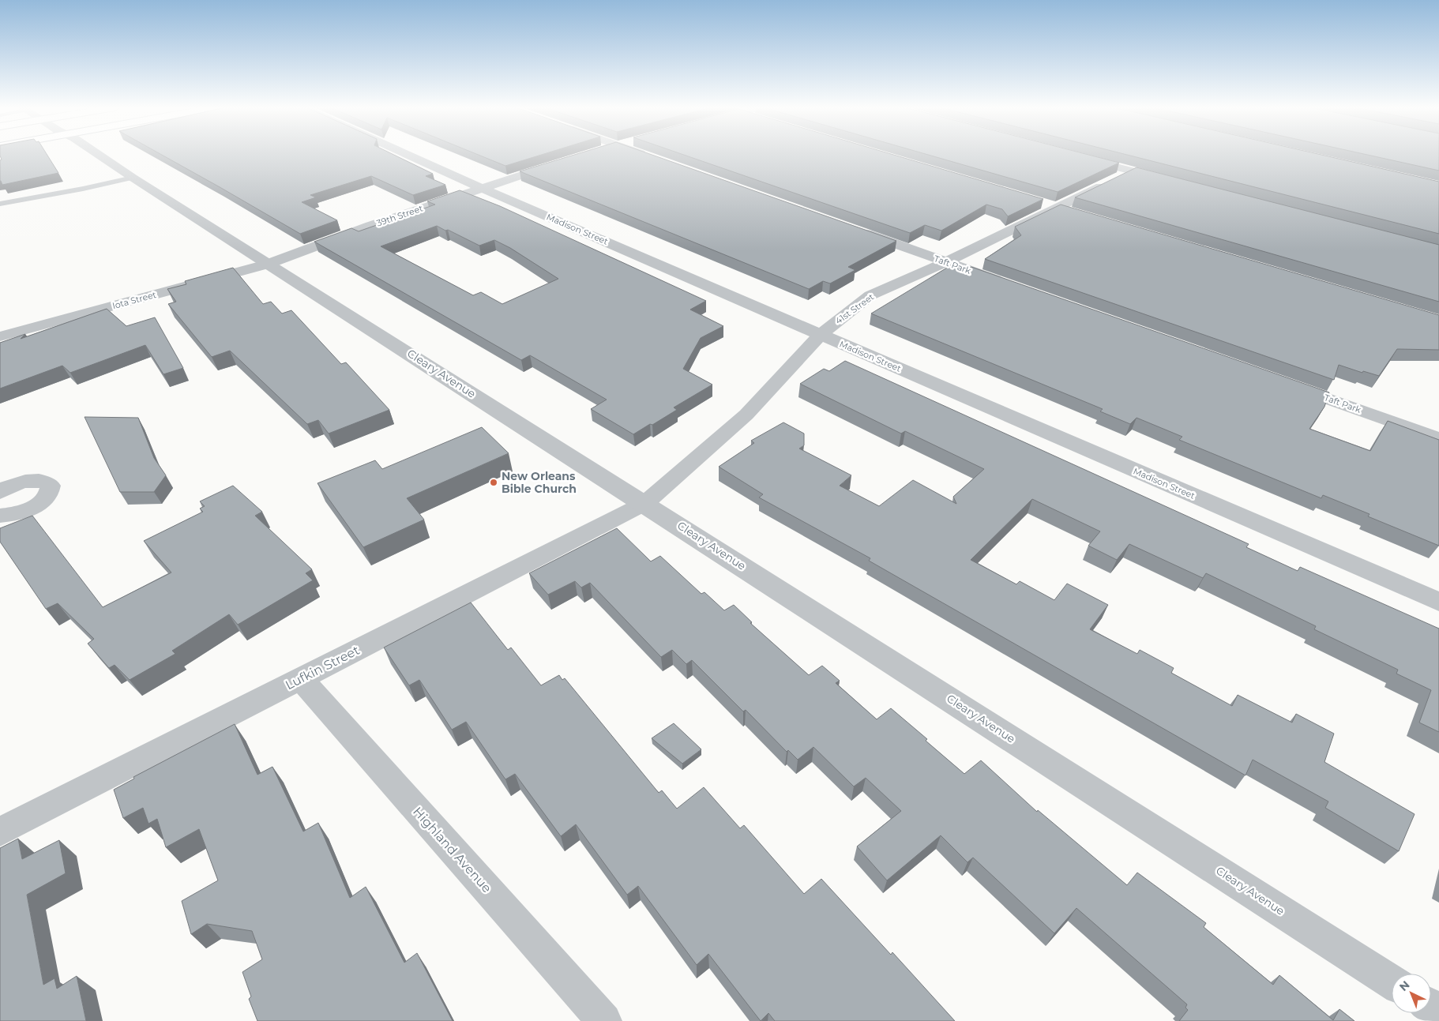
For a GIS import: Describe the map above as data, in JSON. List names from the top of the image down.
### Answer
{
  "streets": {
    "street": [
      "39th Street",
      "Madison Street",
      "Taft Park",
      "Iota Street",
      "41st Street",
      "Cleary Avenue",
      "Lufkin Street",
      "Highland Avenue"
    ]
  },
  "crossings": [
    ["39th Street", "Madison Street"],
    ["39th Street", "Iota Street"],
    ["39th Street", "Cleary Avenue"],
    ["Madison Street", "41st Street"],
    ["Taft Park", "41st Street"],
    ["Iota Street", "Cleary Avenue"],
    ["41st Street", "Cleary Avenue"],
    ["41st Street", "Lufkin Street"],
    ["Cleary Avenue", "Lufkin Street"],
    ["Lufkin Street", "Highland Avenue"]
  ],
  "places": ["New Orleans Bible Church"],
  "north": "top left"
}
